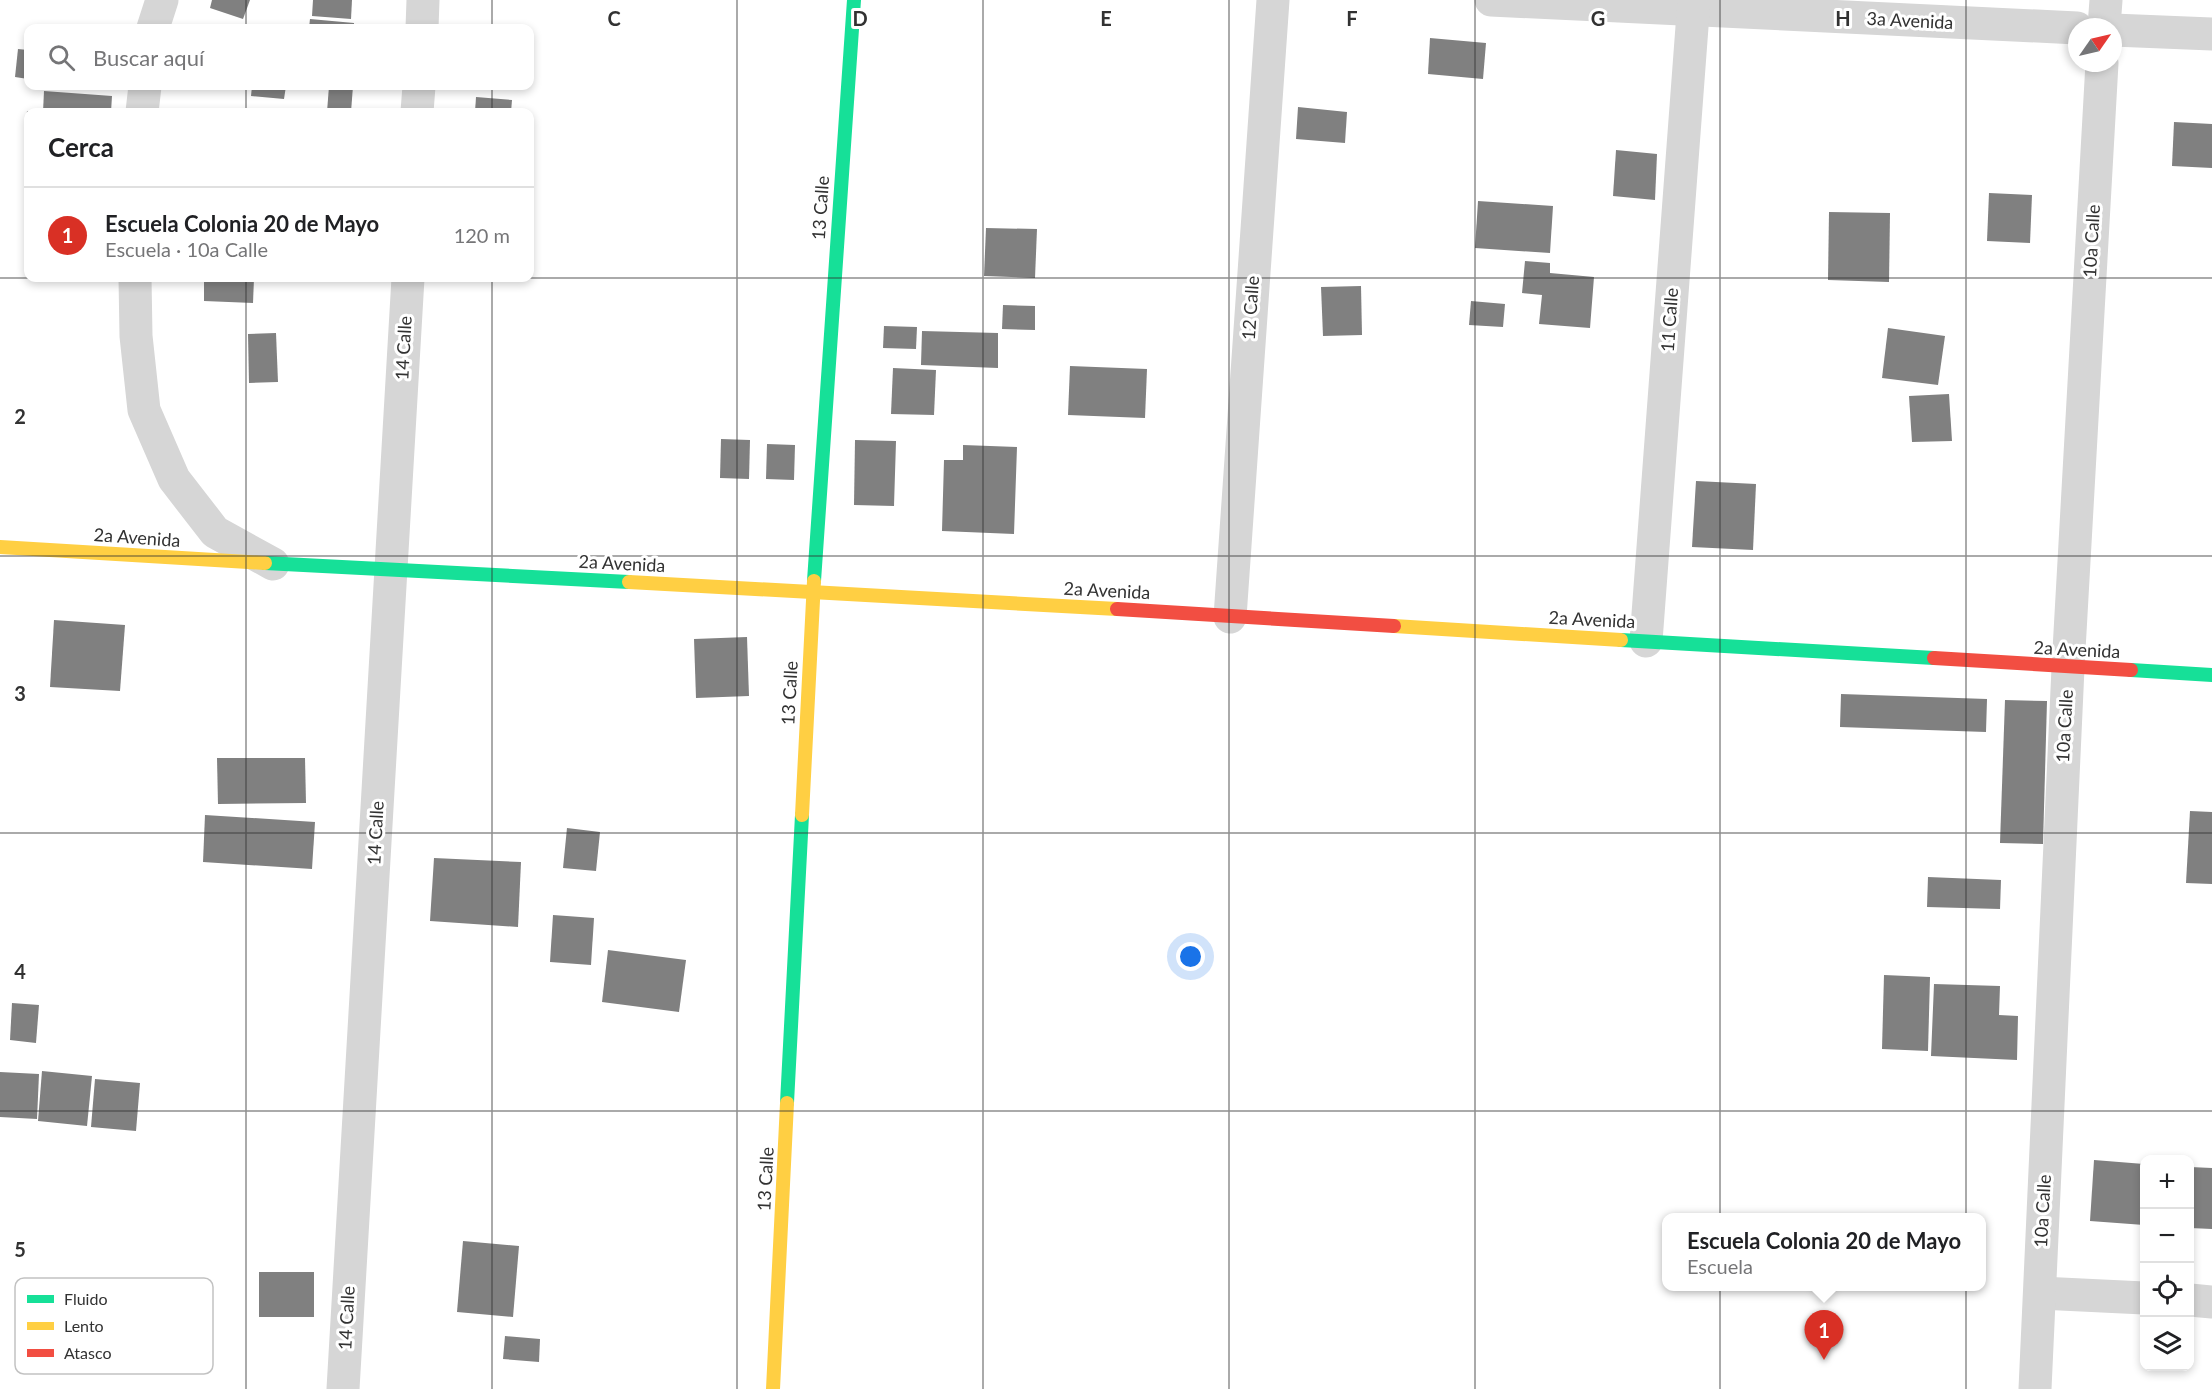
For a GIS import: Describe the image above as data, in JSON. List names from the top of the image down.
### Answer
{
  "streets": {
    "street": [
      "3a Avenida",
      "13 Calle",
      "10a Calle",
      "12 Calle",
      "11 Calle",
      "14 Calle",
      "2a Avenida"
    ]
  },
  "crossings": [
    ["3a Avenida", "11 Calle"],
    ["13 Calle", "2a Avenida"],
    ["10a Calle", "2a Avenida"],
    ["12 Calle", "2a Avenida"],
    ["11 Calle", "2a Avenida"],
    ["14 Calle", "2a Avenida"]
  ],
  "legend": ["Fluido", "Lento", "Atasco"],
  "north": "top right",
  "page": {
    "search": "Buscar aquí",
    "heading": "Cerca",
    "list": [
      {
        "mark": "1",
        "name": "Escuela Colonia 20 de Mayo",
        "note": "Escuela · 10a Calle",
        "value": "120 m"
      }
    ],
    "map_buttons": ["+", "−"],
    "popup": ["Escuela Colonia 20 de Mayo", "Escuela"],
    "pins": "1"
  },
  "grid": {
    "columns": [
      "C",
      "D",
      "E",
      "F",
      "G",
      "H"
    ],
    "rows": [
      "2",
      "3",
      "4",
      "5"
    ]
  }
}
